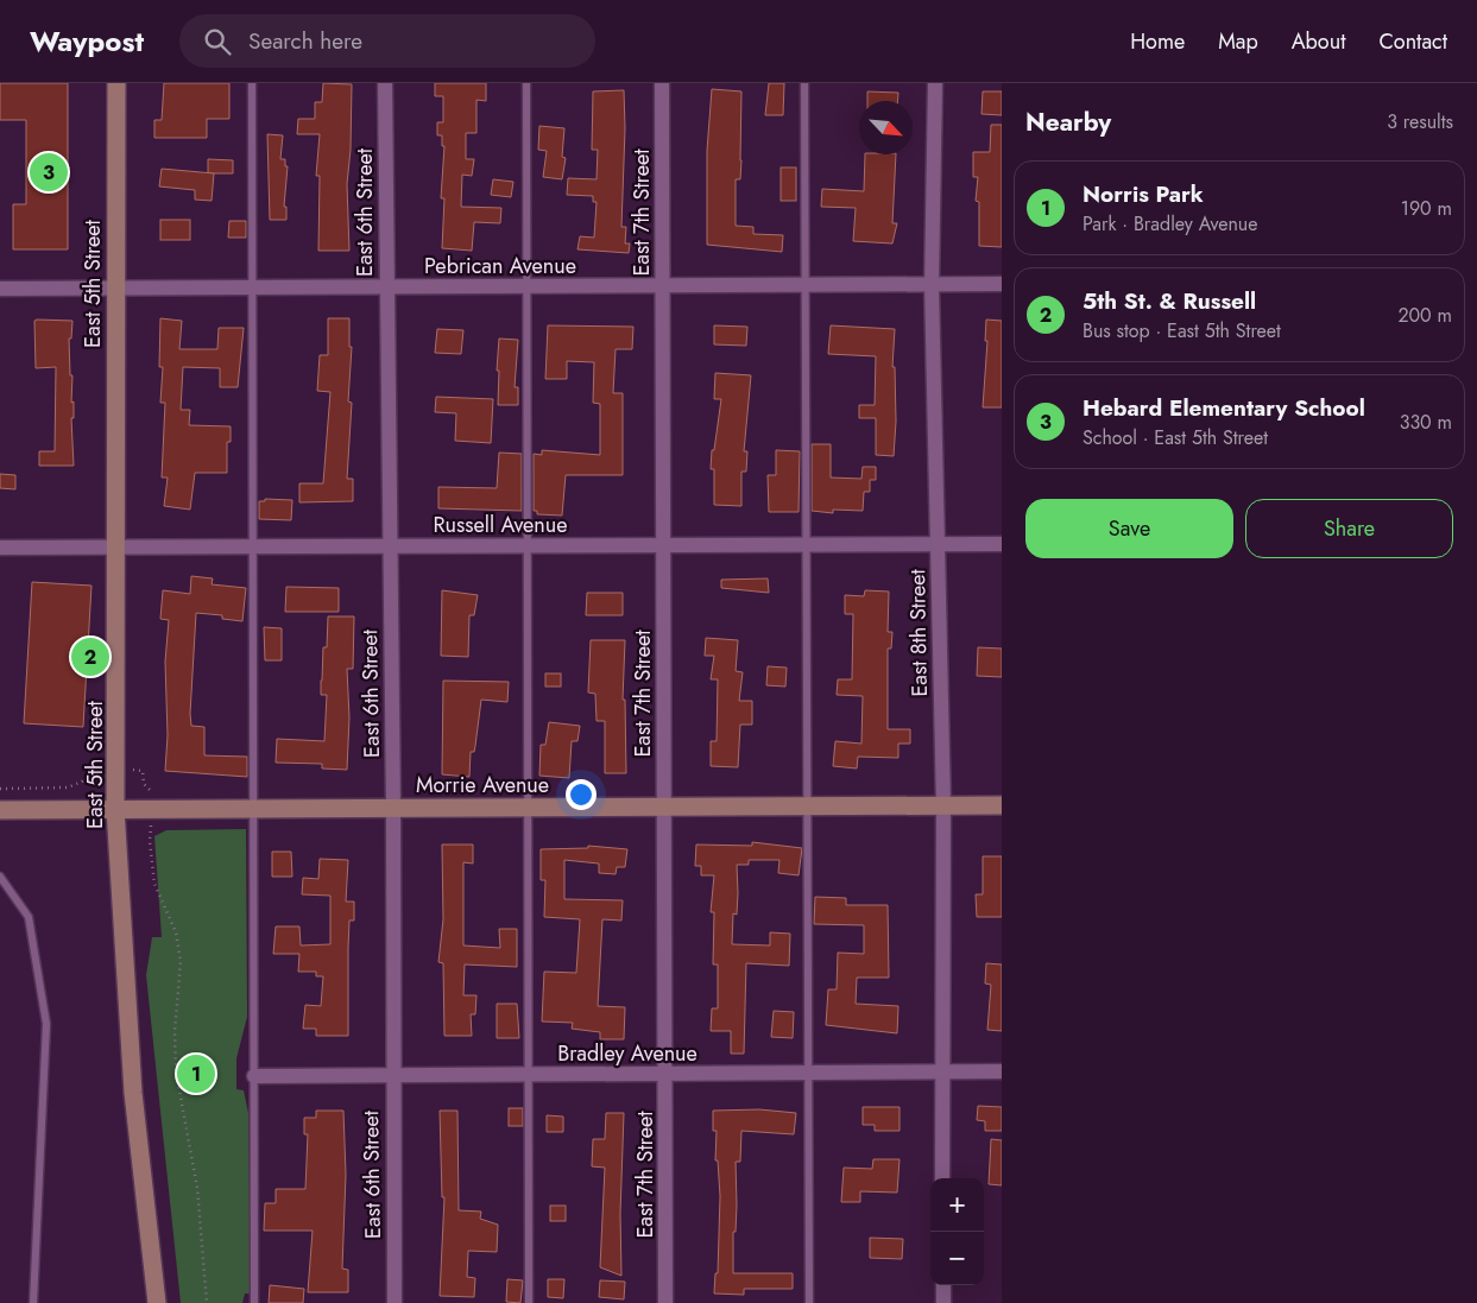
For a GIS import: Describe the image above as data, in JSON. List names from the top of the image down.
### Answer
{
  "streets": {
    "street": [
      "East 6th Street",
      "East 7th Street",
      "Pebrican Avenue",
      "East 5th Street",
      "Russell Avenue",
      "East 8th Street",
      "Morrie Avenue",
      "Bradley Avenue"
    ]
  },
  "crossings": [
    ["East 6th Street", "Pebrican Avenue"],
    ["East 6th Street", "Russell Avenue"],
    ["East 6th Street", "Morrie Avenue"],
    ["East 6th Street", "Bradley Avenue"],
    ["East 7th Street", "Pebrican Avenue"],
    ["East 7th Street", "Russell Avenue"],
    ["East 7th Street", "Morrie Avenue"],
    ["East 7th Street", "Bradley Avenue"],
    ["Pebrican Avenue", "East 5th Street"],
    ["Pebrican Avenue", "East 8th Street"],
    ["East 5th Street", "Russell Avenue"],
    ["East 5th Street", "Morrie Avenue"],
    ["Russell Avenue", "East 8th Street"],
    ["East 8th Street", "Morrie Avenue"],
    ["East 8th Street", "Bradley Avenue"]
  ],
  "north": "bottom right",
  "page": {
    "header": "Waypost",
    "search": "Search here",
    "nav": [
      "Home",
      "Map",
      "About",
      "Contact"
    ],
    "heading": ["Nearby", "3 results"],
    "pins": ["3", "2", "1"],
    "list": [
      {
        "mark": "1",
        "name": "Norris Park",
        "note": "Park · Bradley Avenue",
        "value": "190 m"
      },
      {
        "mark": "2",
        "name": "5th St. & Russell",
        "note": "Bus stop · East 5th Street",
        "value": "200 m"
      },
      {
        "mark": "3",
        "name": "Hebard Elementary School",
        "note": "School · East 5th Street",
        "value": "330 m"
      }
    ],
    "buttons": ["Save", "Share"],
    "map_buttons": ["+", "−"]
  }
}
